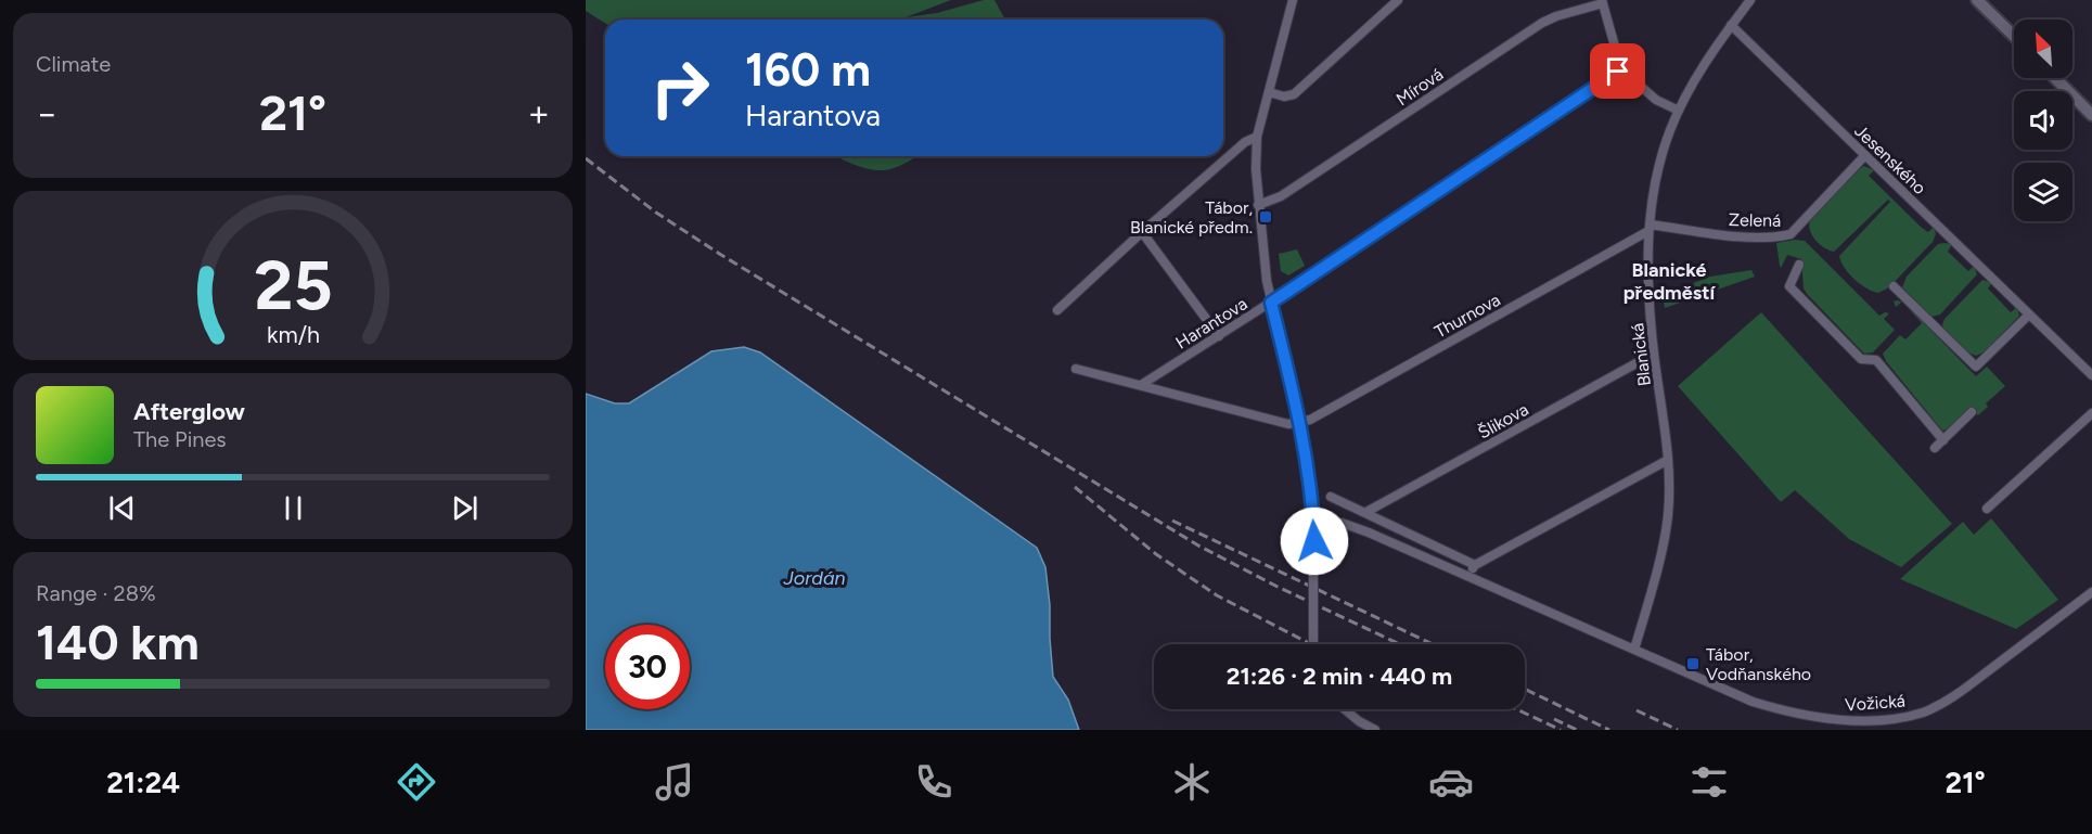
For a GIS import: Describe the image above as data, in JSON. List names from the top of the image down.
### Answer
{
  "streets": {
    "street": [
      "Mírová",
      "Jesenského",
      "Zelená",
      "Thurnova",
      "Harantova",
      "Blanická",
      "Šlikova",
      "Vožická"
    ]
  },
  "crossings": [
    ["Jesenského", "Zelená"],
    ["Jesenského", "Blanická"],
    ["Zelená", "Thurnova"],
    ["Zelená", "Blanická"],
    ["Thurnova", "Blanická"],
    ["Blanická", "Šlikova"],
    ["Blanická", "Vožická"]
  ],
  "districts": ["Blanické předměstí"],
  "water": ["Jordán"],
  "places": {
    "transit": ["Tábor, Blanické předm.", "Tábor, Vodňanského"]
  },
  "north": "top left",
  "page": {
    "tile": [
      "Climate",
      ["Range · 28%", "140 km"]
    ],
    "turn": ["160 m", "Harantova"],
    "heat": ["−", "21°", "+"],
    "song": ["Afterglow", "The Pines"],
    "limit": "30",
    "trip": "21:26 · 2 min · 440 m",
    "tabs": ["21:24", "21°"],
    "gauge": ["25", "km/h"]
  }
}
